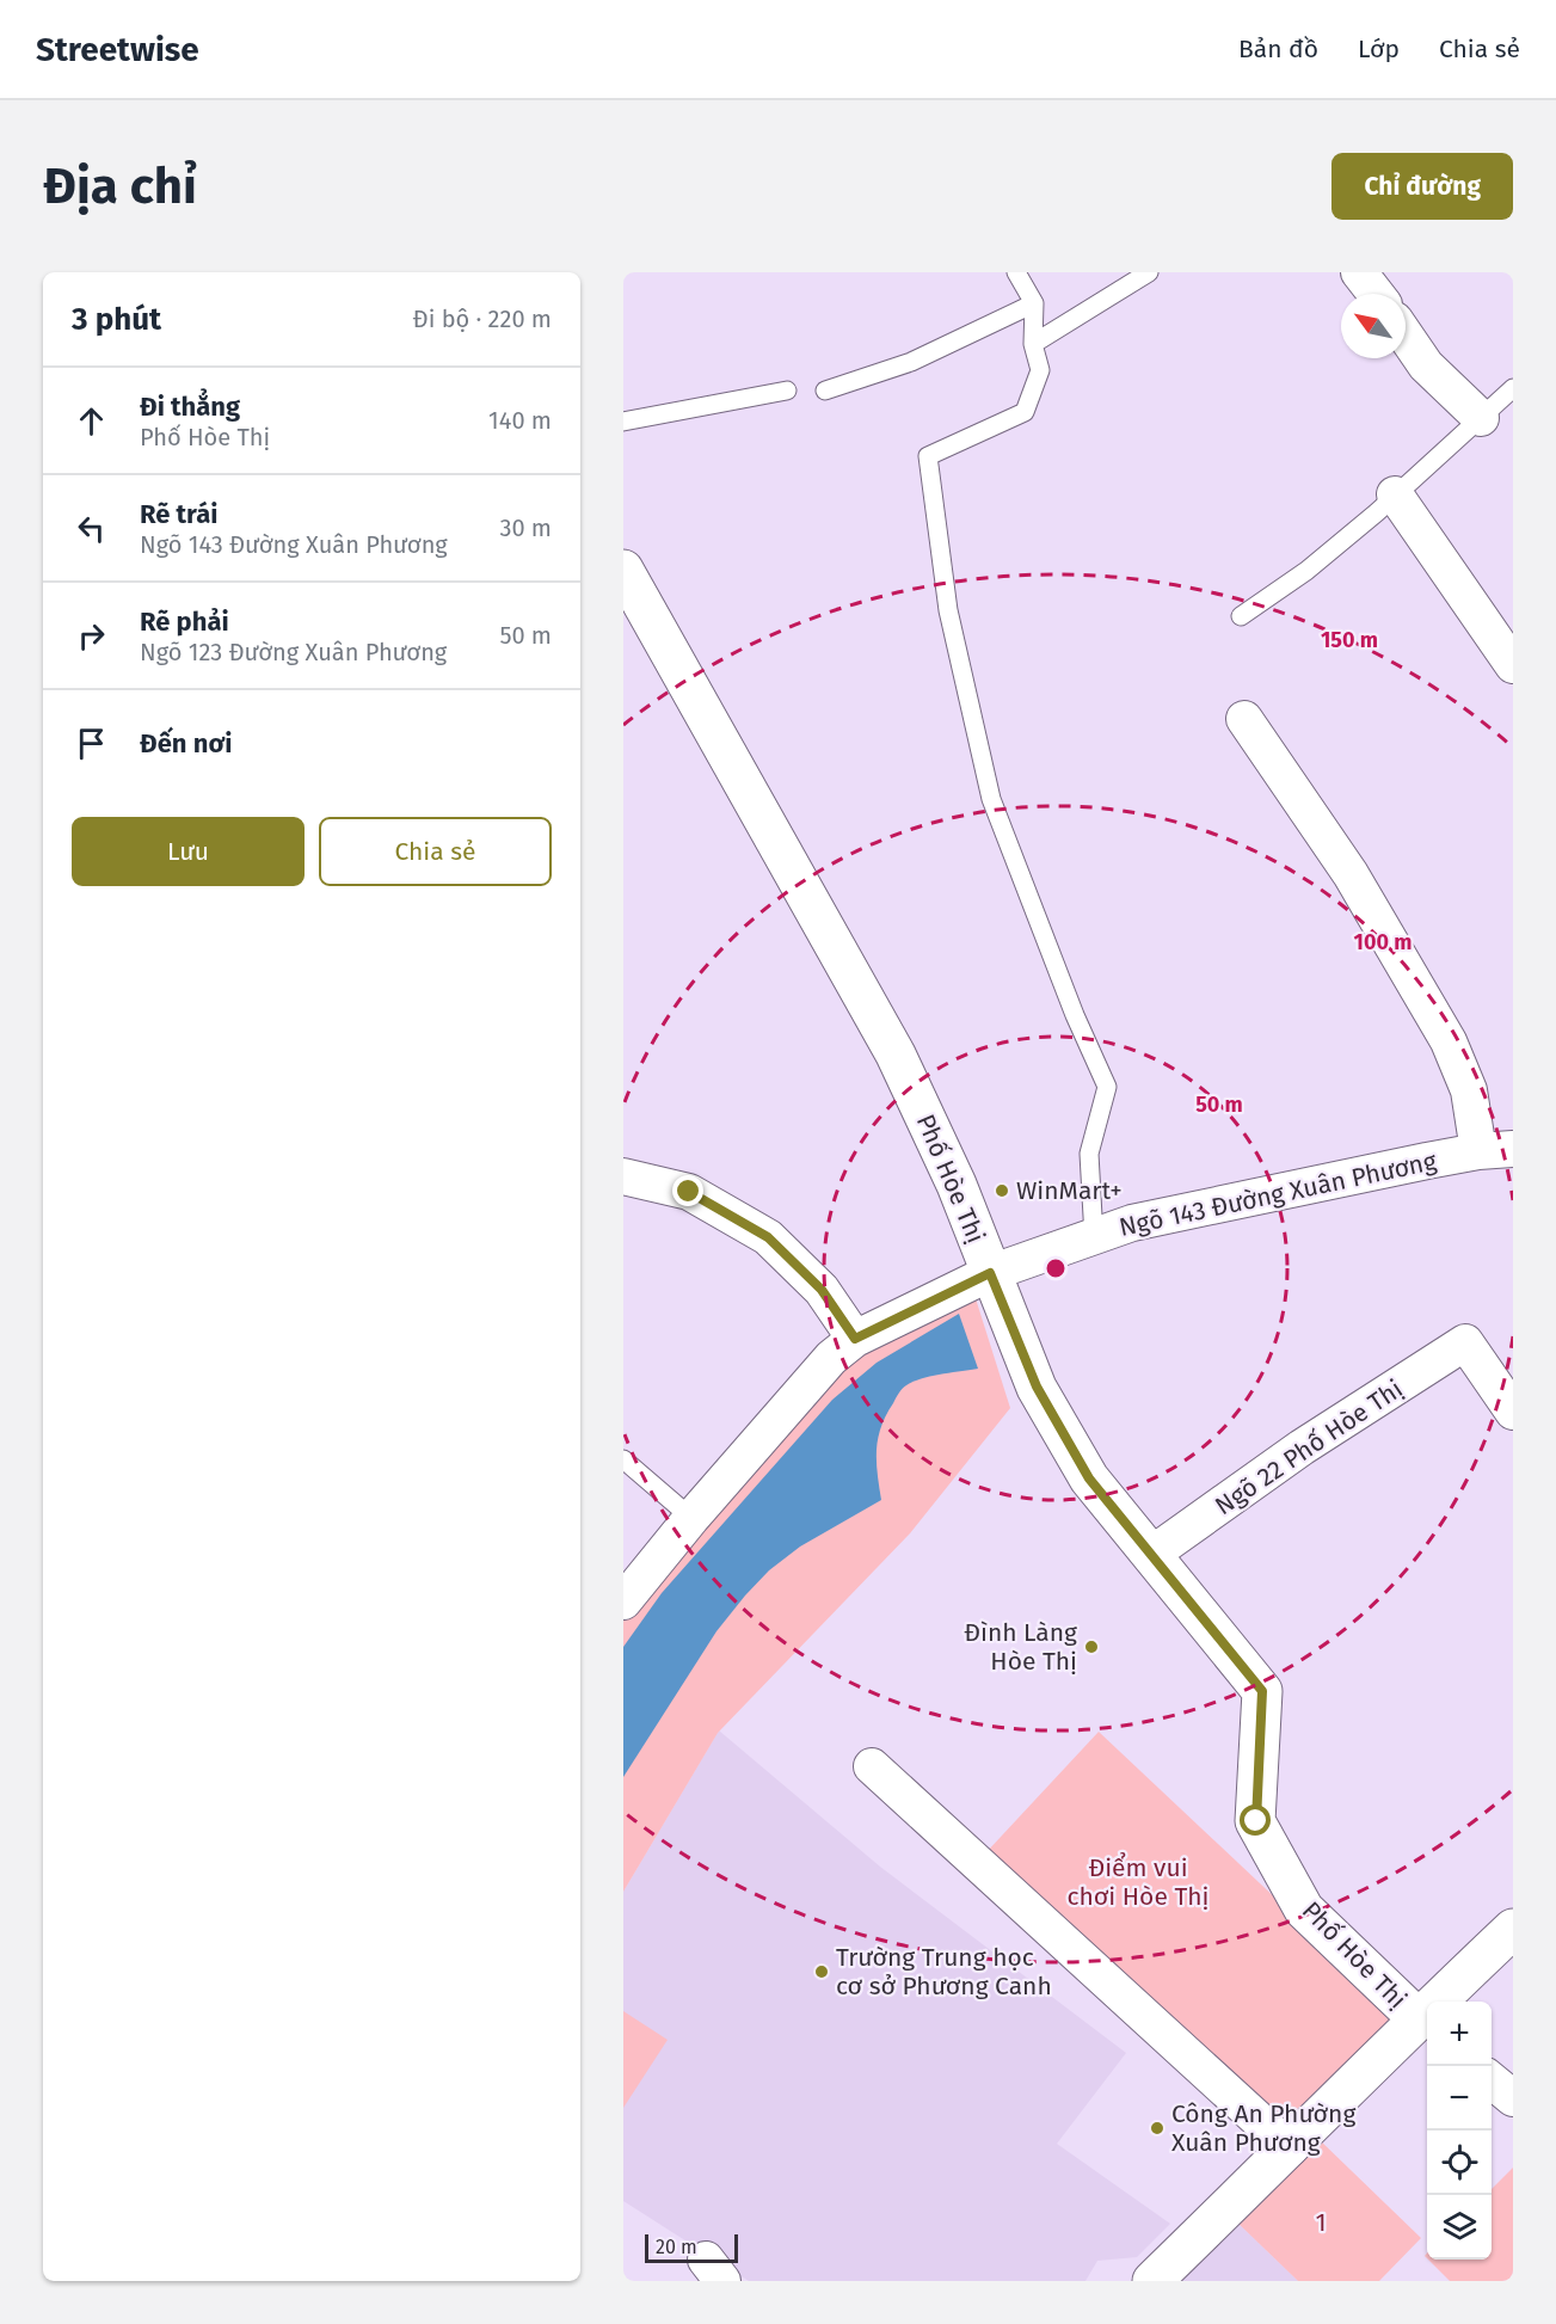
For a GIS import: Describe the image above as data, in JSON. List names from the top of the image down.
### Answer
{
  "streets": {
    "street": ["Phố Hòe Thị", "Ngõ 143 Đường Xuân Phương", "Ngõ 22 Phố Hòe Thị"]
  },
  "crossings": [
    ["Phố Hòe Thị", "Ngõ 143 Đường Xuân Phương"],
    ["Phố Hòe Thị", "Ngõ 22 Phố Hòe Thị"]
  ],
  "parks": ["Điểm vui chơi Hòe Thị", "1"],
  "places": [
    "WinMart+",
    "Đình Làng Hòe Thị",
    "Trường Trung học cơ sở Phương Canh",
    "Công An Phường Xuân Phương"
  ],
  "scale_bar": "20 m",
  "north": "top left",
  "page": {
    "header": "Streetwise",
    "nav": ["Bản đồ", "Lớp", "Chia sẻ"],
    "buttons": [
      "Chỉ đường",
      ["Lưu", "Chia sẻ"]
    ],
    "title": "Địa chỉ",
    "heading": ["3 phút", "Đi bộ · 220 m"],
    "list": [
      ["Đi thẳng", "Phố Hòe Thị", "140 m"],
      ["Rẽ trái", "Ngõ 143 Đường Xuân Phương", "30 m"],
      ["Rẽ phải", "Ngõ 123 Đường Xuân Phương", "50 m"],
      "Đến nơi"
    ],
    "map_buttons": ["+", "−"],
    "scale": "20 m"
  },
  "rings": ["150 m", "100 m", "50 m"]
}
